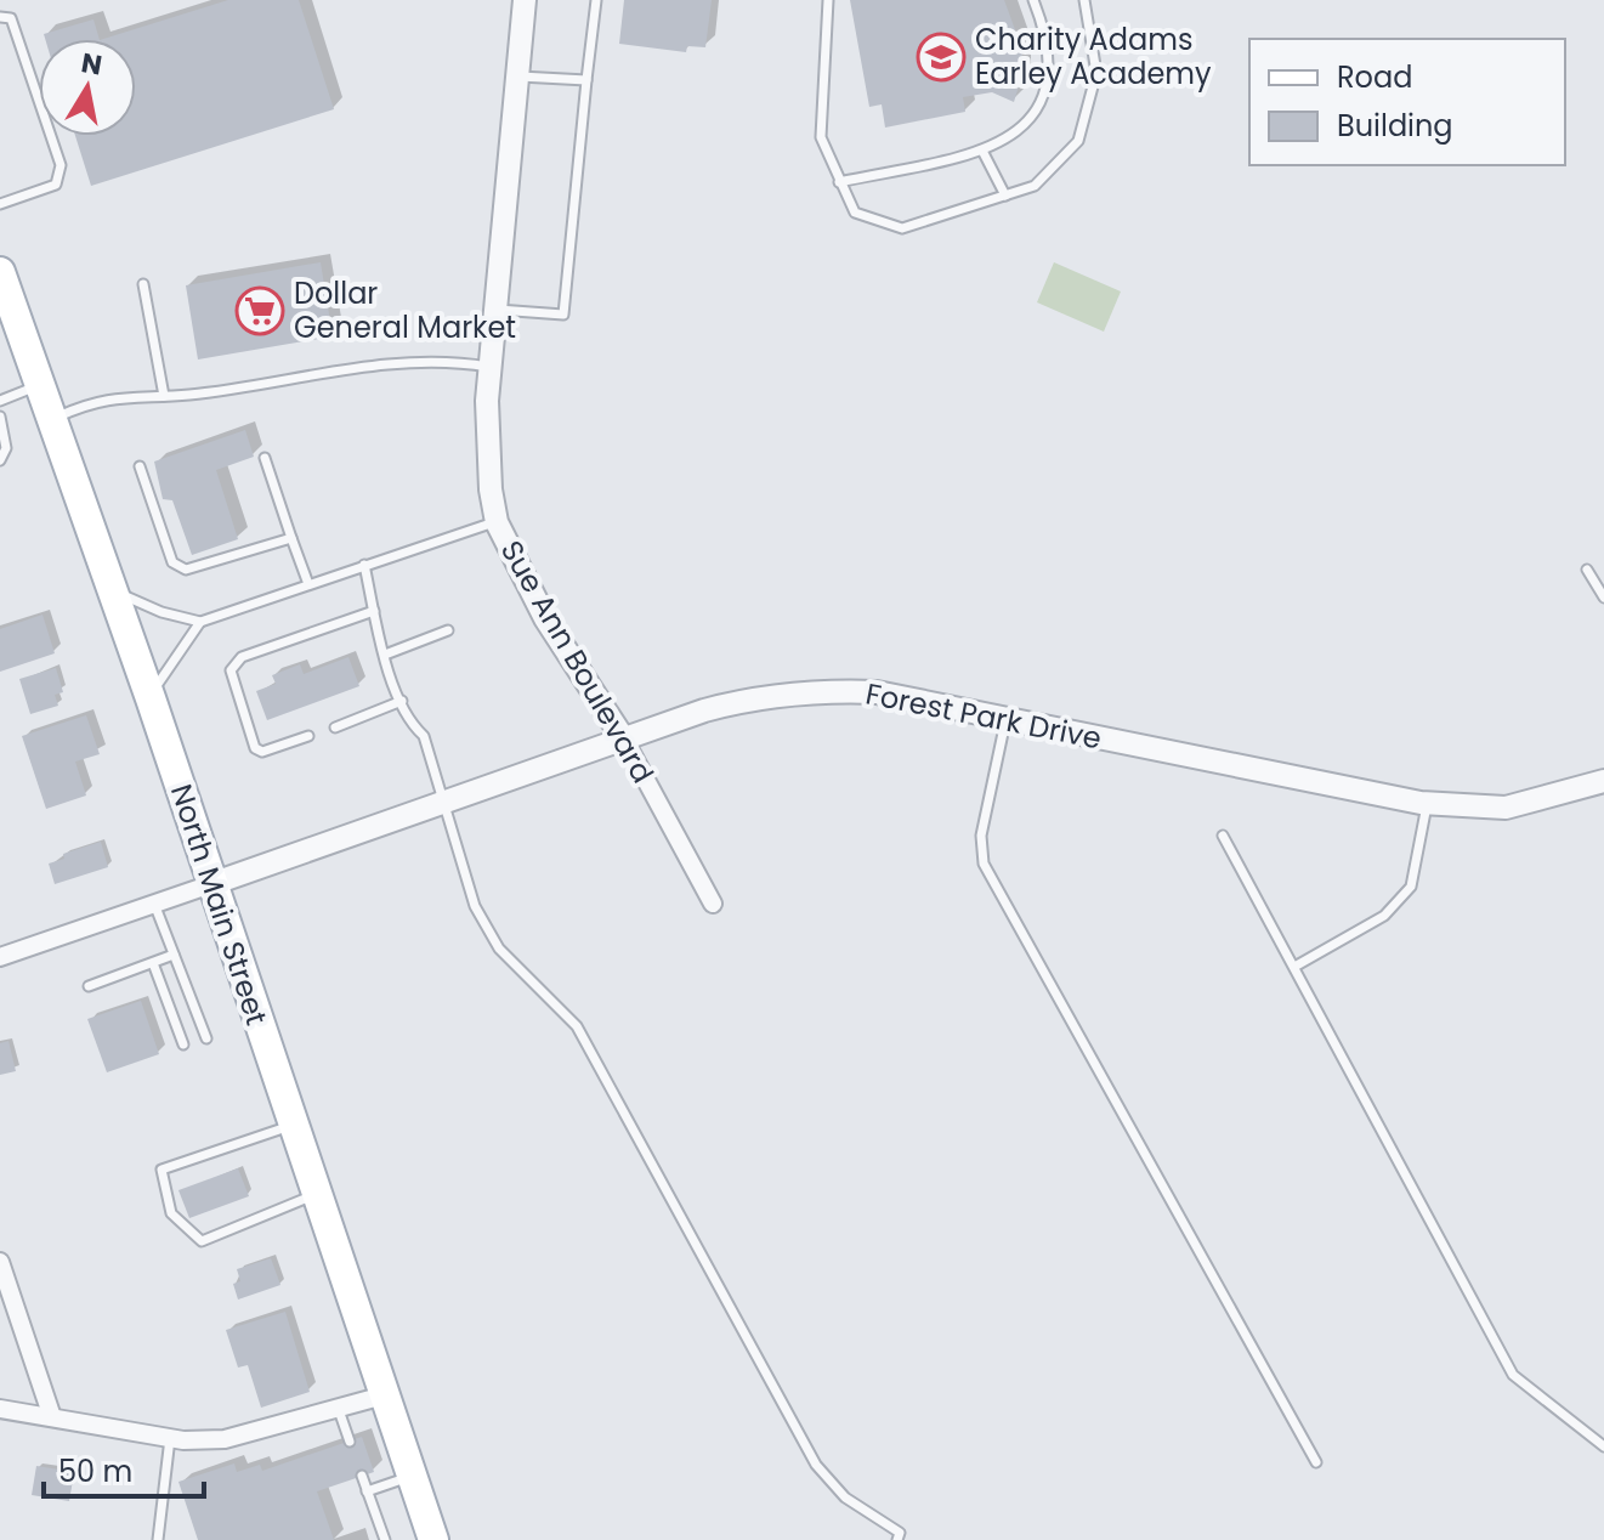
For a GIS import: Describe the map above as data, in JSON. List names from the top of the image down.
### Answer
{
  "streets": {
    "main road": ["North Main Street"],
    "street": ["Sue Ann Boulevard", "Forest Park Drive"]
  },
  "crossings": [
    ["Sue Ann Boulevard", "Forest Park Drive"],
    ["Forest Park Drive", "North Main Street"]
  ],
  "places": {
    "school or university": ["Charity Adams Earley Academy"],
    "supermarket": ["Dollar General Market"]
  },
  "legend": ["Road", "Building"],
  "scale_bar": "50 m",
  "north": "top"
}
